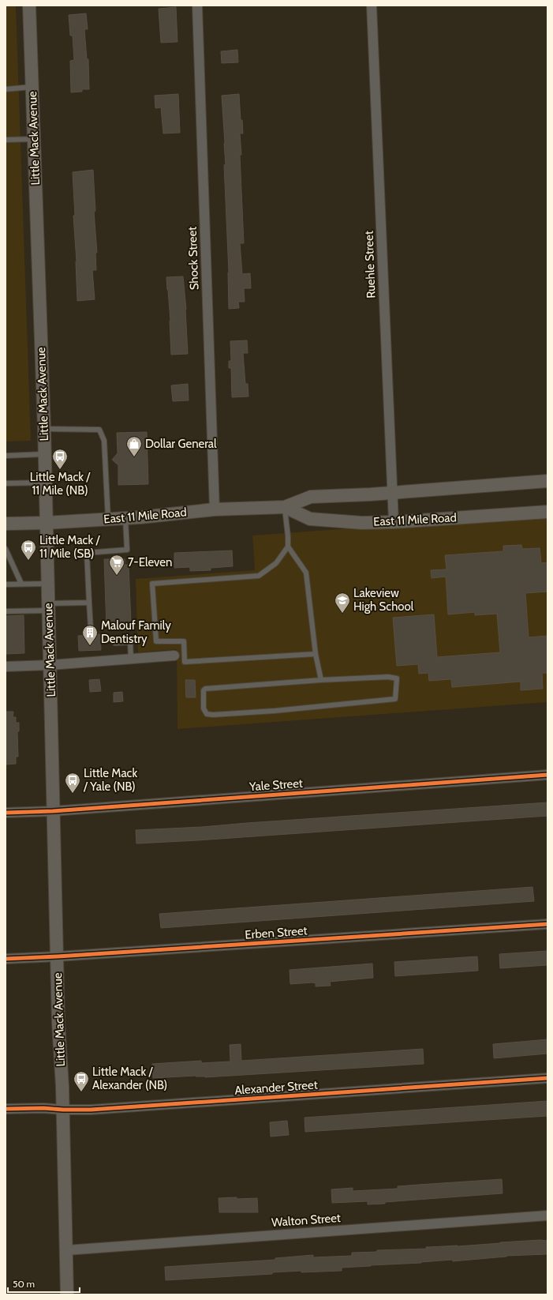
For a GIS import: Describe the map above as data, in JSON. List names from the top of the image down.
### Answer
{
  "streets": {
    "main road": ["Little Mack Avenue", "East 11 Mile Road"],
    "street": [
      "Shock Street",
      "Ruehle Street",
      "Yale Street",
      "Erben Street",
      "Alexander Street",
      "Walton Street"
    ]
  },
  "crossings": [
    ["Little Mack Avenue", "East 11 Mile Road"],
    ["Little Mack Avenue", "Yale Street"],
    ["Little Mack Avenue", "Erben Street"],
    ["Little Mack Avenue", "Alexander Street"],
    ["Little Mack Avenue", "Walton Street"],
    ["Shock Street", "East 11 Mile Road"],
    ["Ruehle Street", "East 11 Mile Road"]
  ],
  "places": {
    "shop": ["Dollar General"],
    "bus stop": [
      "Little Mack / 11 Mile (NB)",
      "Little Mack / 11 Mile (SB)",
      "Little Mack / Yale (NB)",
      "Little Mack / Alexander (NB)"
    ],
    "supermarket": ["7-Eleven"],
    "school or university": ["Lakeview High School"],
    "building": ["Malouf Family Dentistry"]
  },
  "scale_bar": "50 m"
}
